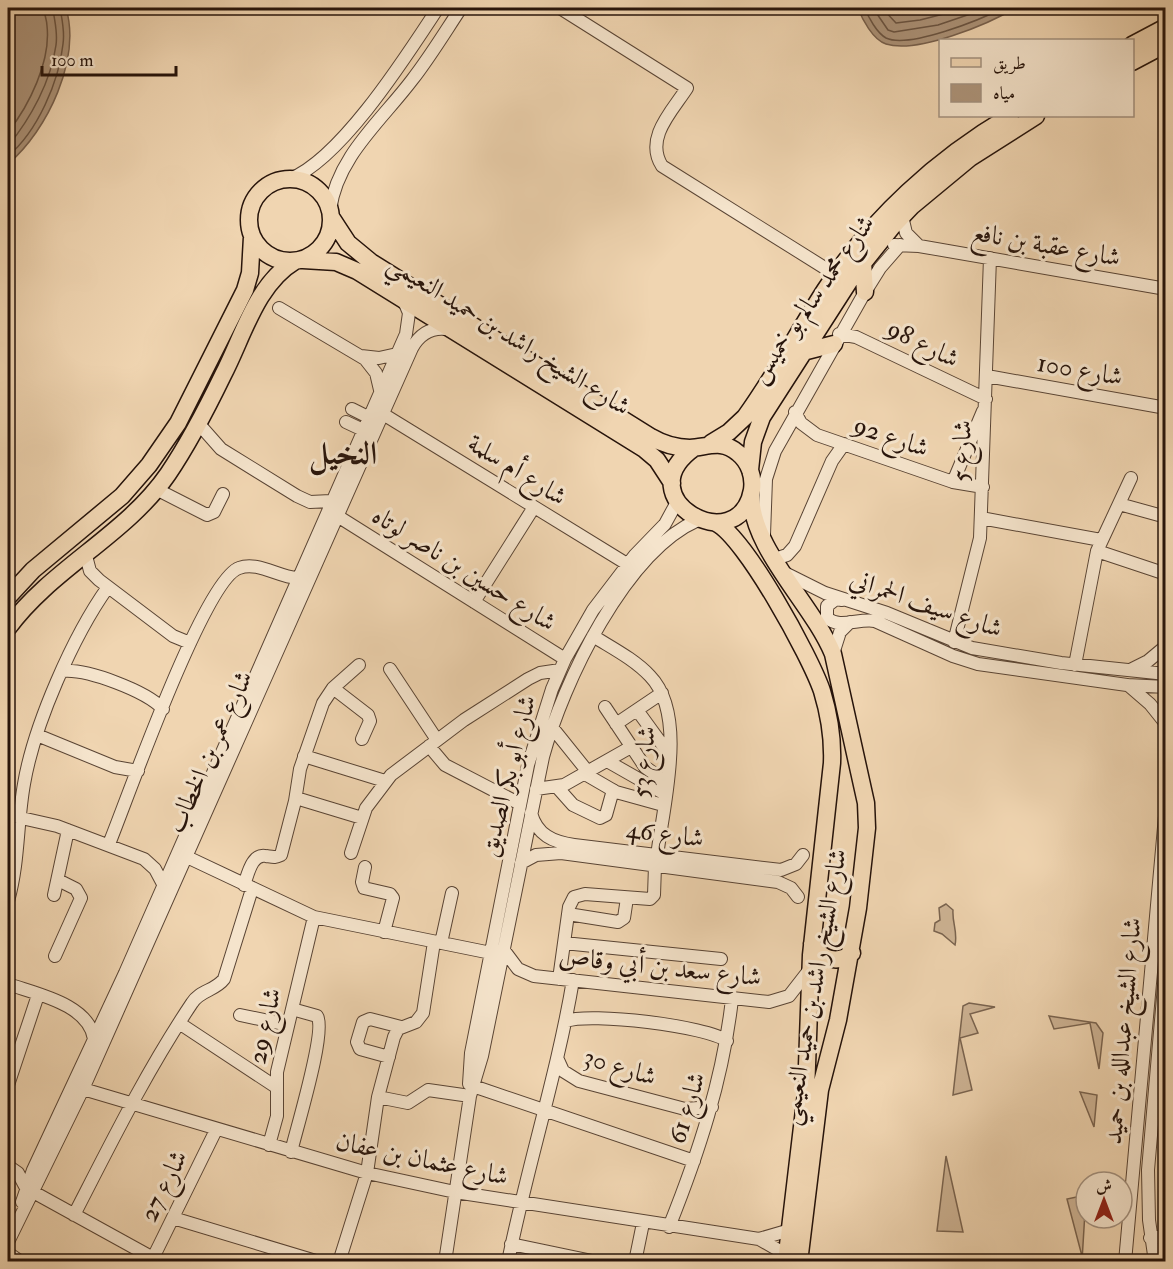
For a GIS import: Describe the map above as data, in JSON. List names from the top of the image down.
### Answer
{
  "streets": {
    "main road": ["شارع محمد سالم بو خميس", "شارع الشيخ راشد بن حميد النعيمي"],
    "street": [
      "شارع عقبة بن نافع",
      "شارع 98",
      "شارع 100",
      "شارع 92",
      "شارع 5",
      "شارع أم سلمة",
      "شارع حسين بن ناصر لوتاه",
      "شارع سيف الحمراني",
      "شارع عمر بن الخطاب",
      "شارع 53",
      "شارع أبو بكر الصديق",
      "شارع 46",
      "شارع سعد بن أبي وقاص",
      "شارع 29",
      "شارع الشيخ عبدالله بن حميد",
      "شارع 30",
      "شارع 61",
      "شارع عثمان بن عفان",
      "شارع 27"
    ]
  },
  "crossings": [
    ["شارع عقبة بن نافع", "شارع محمد سالم بو خميس"],
    ["شارع عقبة بن نافع", "شارع 5"],
    ["شارع محمد سالم بو خميس", "شارع الشيخ راشد بن حميد النعيمي"],
    ["شارع محمد سالم بو خميس", "شارع أبو بكر الصديق"],
    ["شارع الشيخ راشد بن حميد النعيمي", "شارع سيف الحمراني"],
    ["شارع الشيخ راشد بن حميد النعيمي", "شارع عمر بن الخطاب"],
    ["شارع الشيخ راشد بن حميد النعيمي", "شارع أبو بكر الصديق"],
    ["شارع الشيخ راشد بن حميد النعيمي", "شارع سعد بن أبي وقاص"],
    ["شارع الشيخ راشد بن حميد النعيمي", "شارع عثمان بن عفان"],
    ["شارع 98", "شارع 5"],
    ["شارع 100", "شارع 5"],
    ["شارع 92", "شارع 5"],
    ["شارع 5", "شارع سيف الحمراني"],
    ["شارع أم سلمة", "شارع عمر بن الخطاب"],
    ["شارع أم سلمة", "شارع أبو بكر الصديق"],
    ["شارع حسين بن ناصر لوتاه", "شارع عمر بن الخطاب"],
    ["شارع حسين بن ناصر لوتاه", "شارع أبو بكر الصديق"],
    ["شارع عمر بن الخطاب", "شارع عثمان بن عفان"],
    ["شارع 53", "شارع أبو بكر الصديق"],
    ["شارع 53", "شارع 46"],
    ["شارع أبو بكر الصديق", "شارع 46"],
    ["شارع أبو بكر الصديق", "شارع سعد بن أبي وقاص"],
    ["شارع أبو بكر الصديق", "شارع عثمان بن عفان"],
    ["شارع سعد بن أبي وقاص", "شارع 61"],
    ["شارع 29", "شارع عثمان بن عفان"],
    ["شارع 30", "شارع 61"],
    ["شارع 61", "شارع عثمان بن عفان"],
    ["شارع عثمان بن عفان", "شارع 27"]
  ],
  "districts": ["النخيل"],
  "legend": ["طريق", "مياه"],
  "scale_bar": "100 m",
  "north": "top"
}
